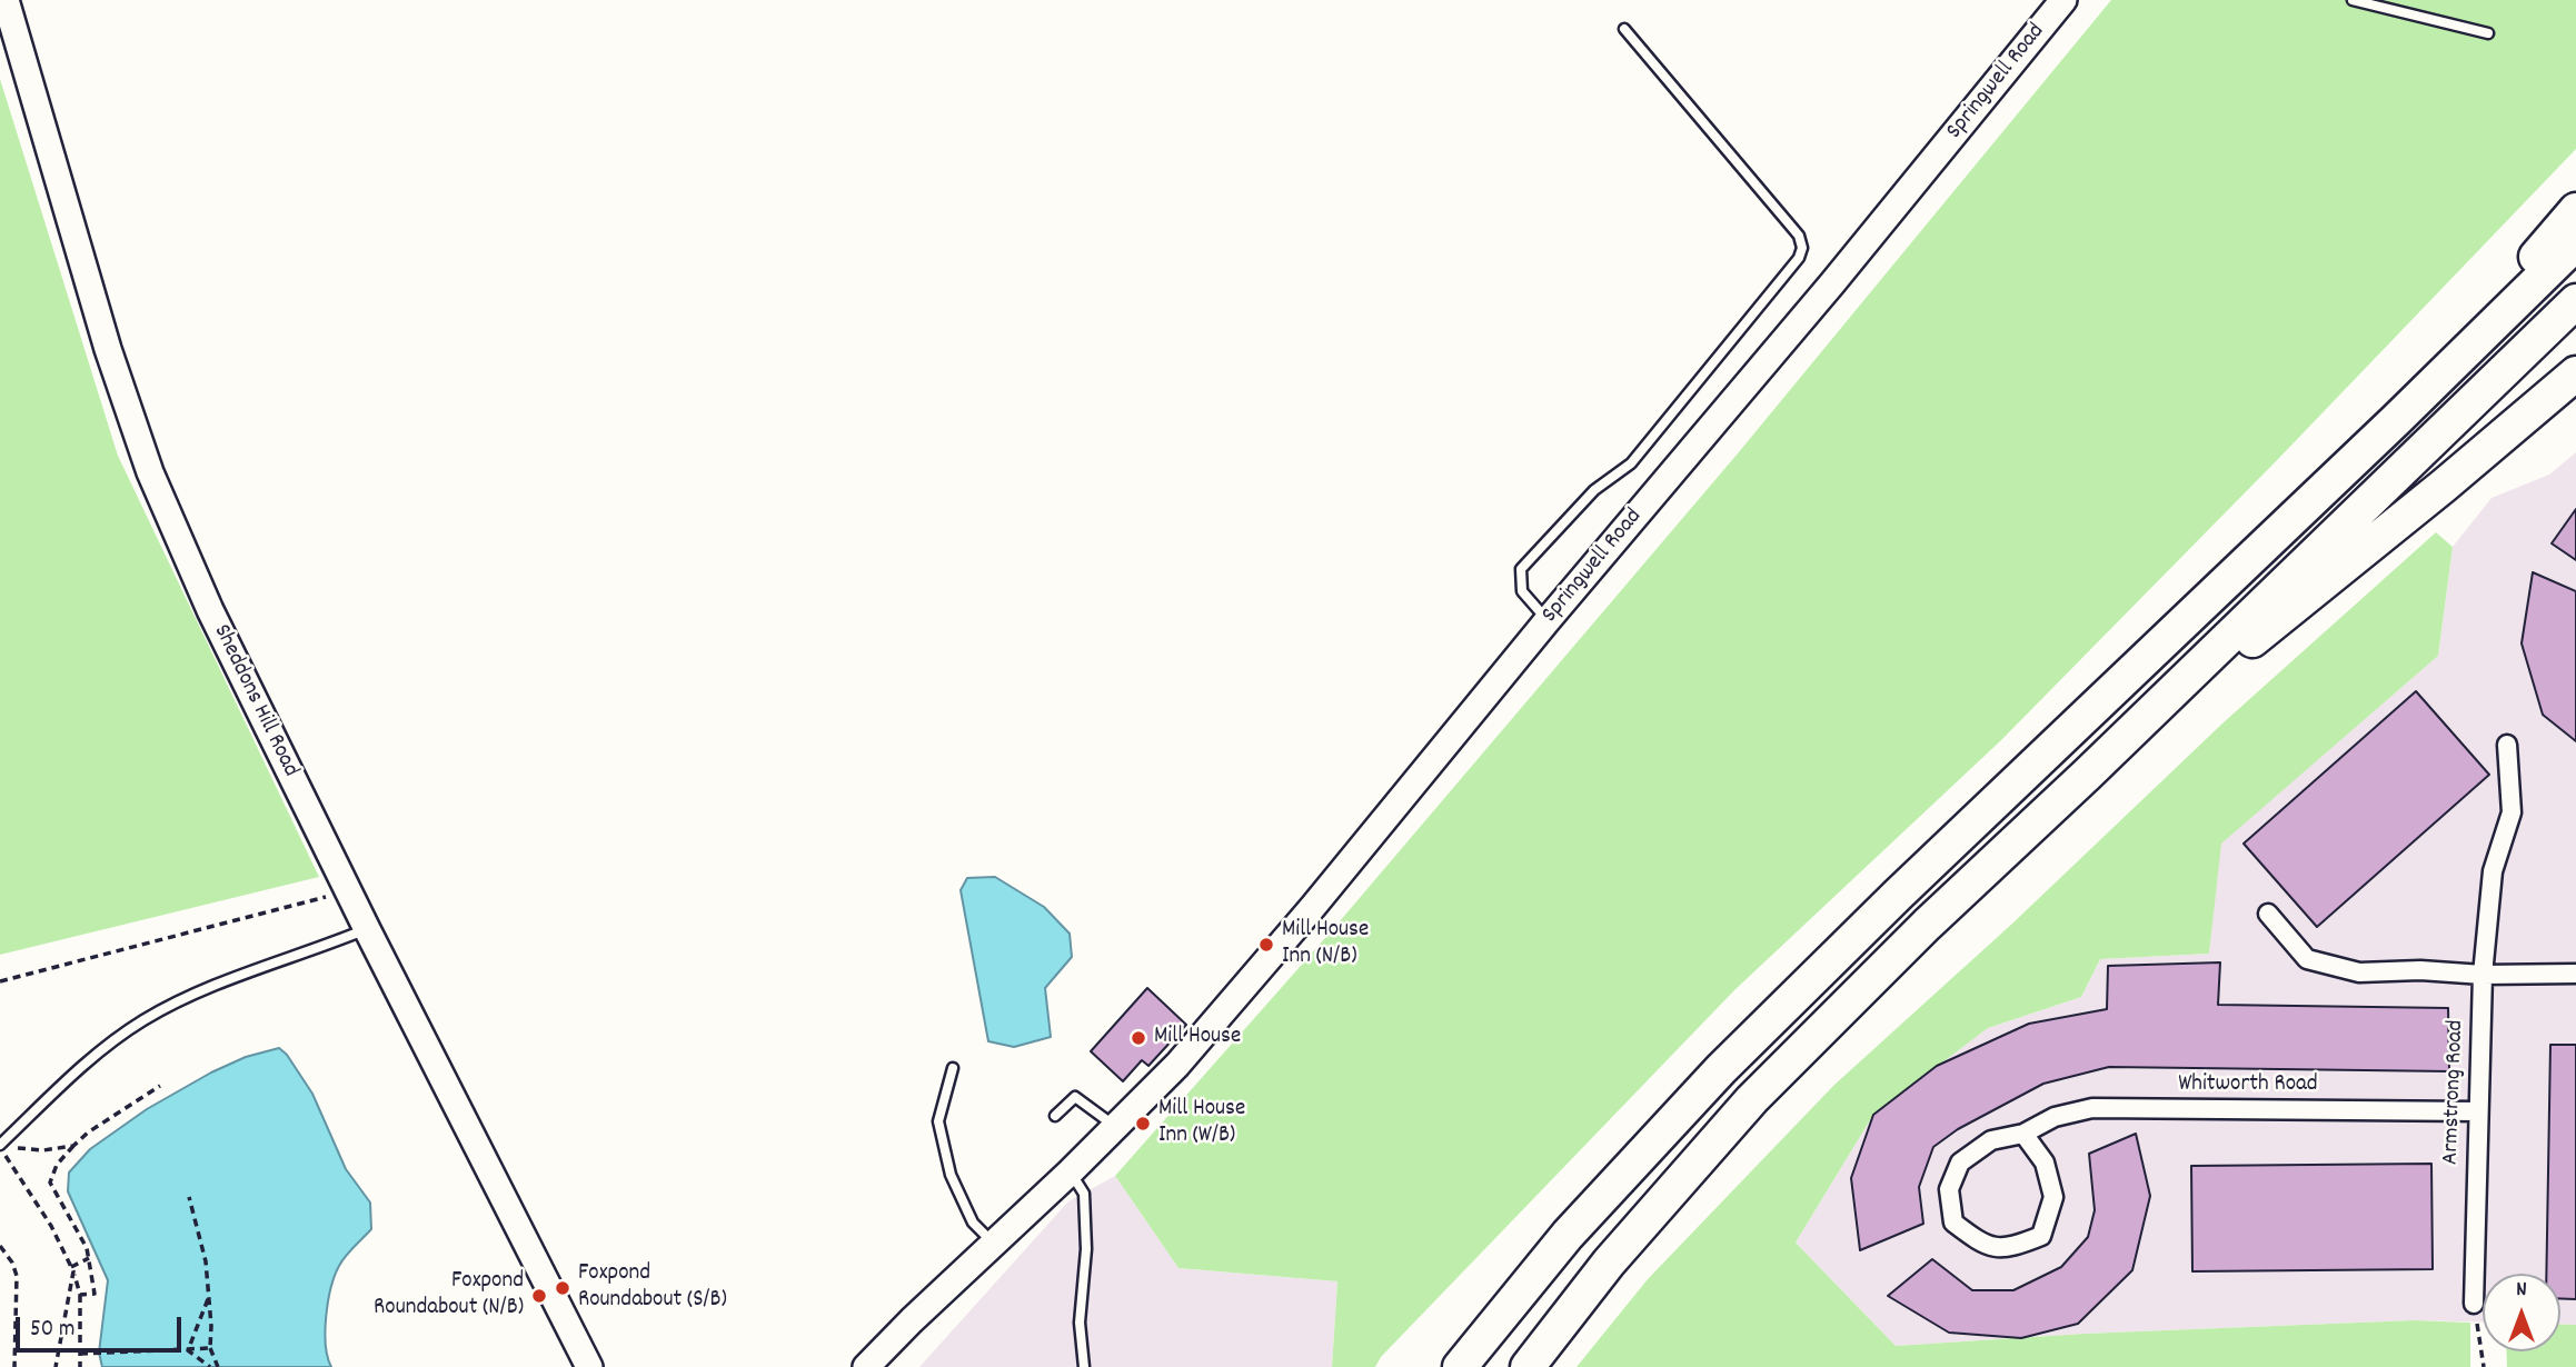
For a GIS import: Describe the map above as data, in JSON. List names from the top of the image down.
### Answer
{
  "streets": {
    "main road": ["Springwell Road", "Sheddons Hill Road"],
    "street": ["Whitworth Road", "Armstrong Road"]
  },
  "crossings": [
    ["Whitworth Road", "Armstrong Road"]
  ],
  "places": [
    "Mill House Inn (N/B)",
    "Mill House",
    "Mill House Inn (W/B)",
    "Foxpond Roundabout (S/B)",
    "Foxpond Roundabout (N/B)"
  ],
  "scale_bar": "50 m",
  "north": "top"
}
